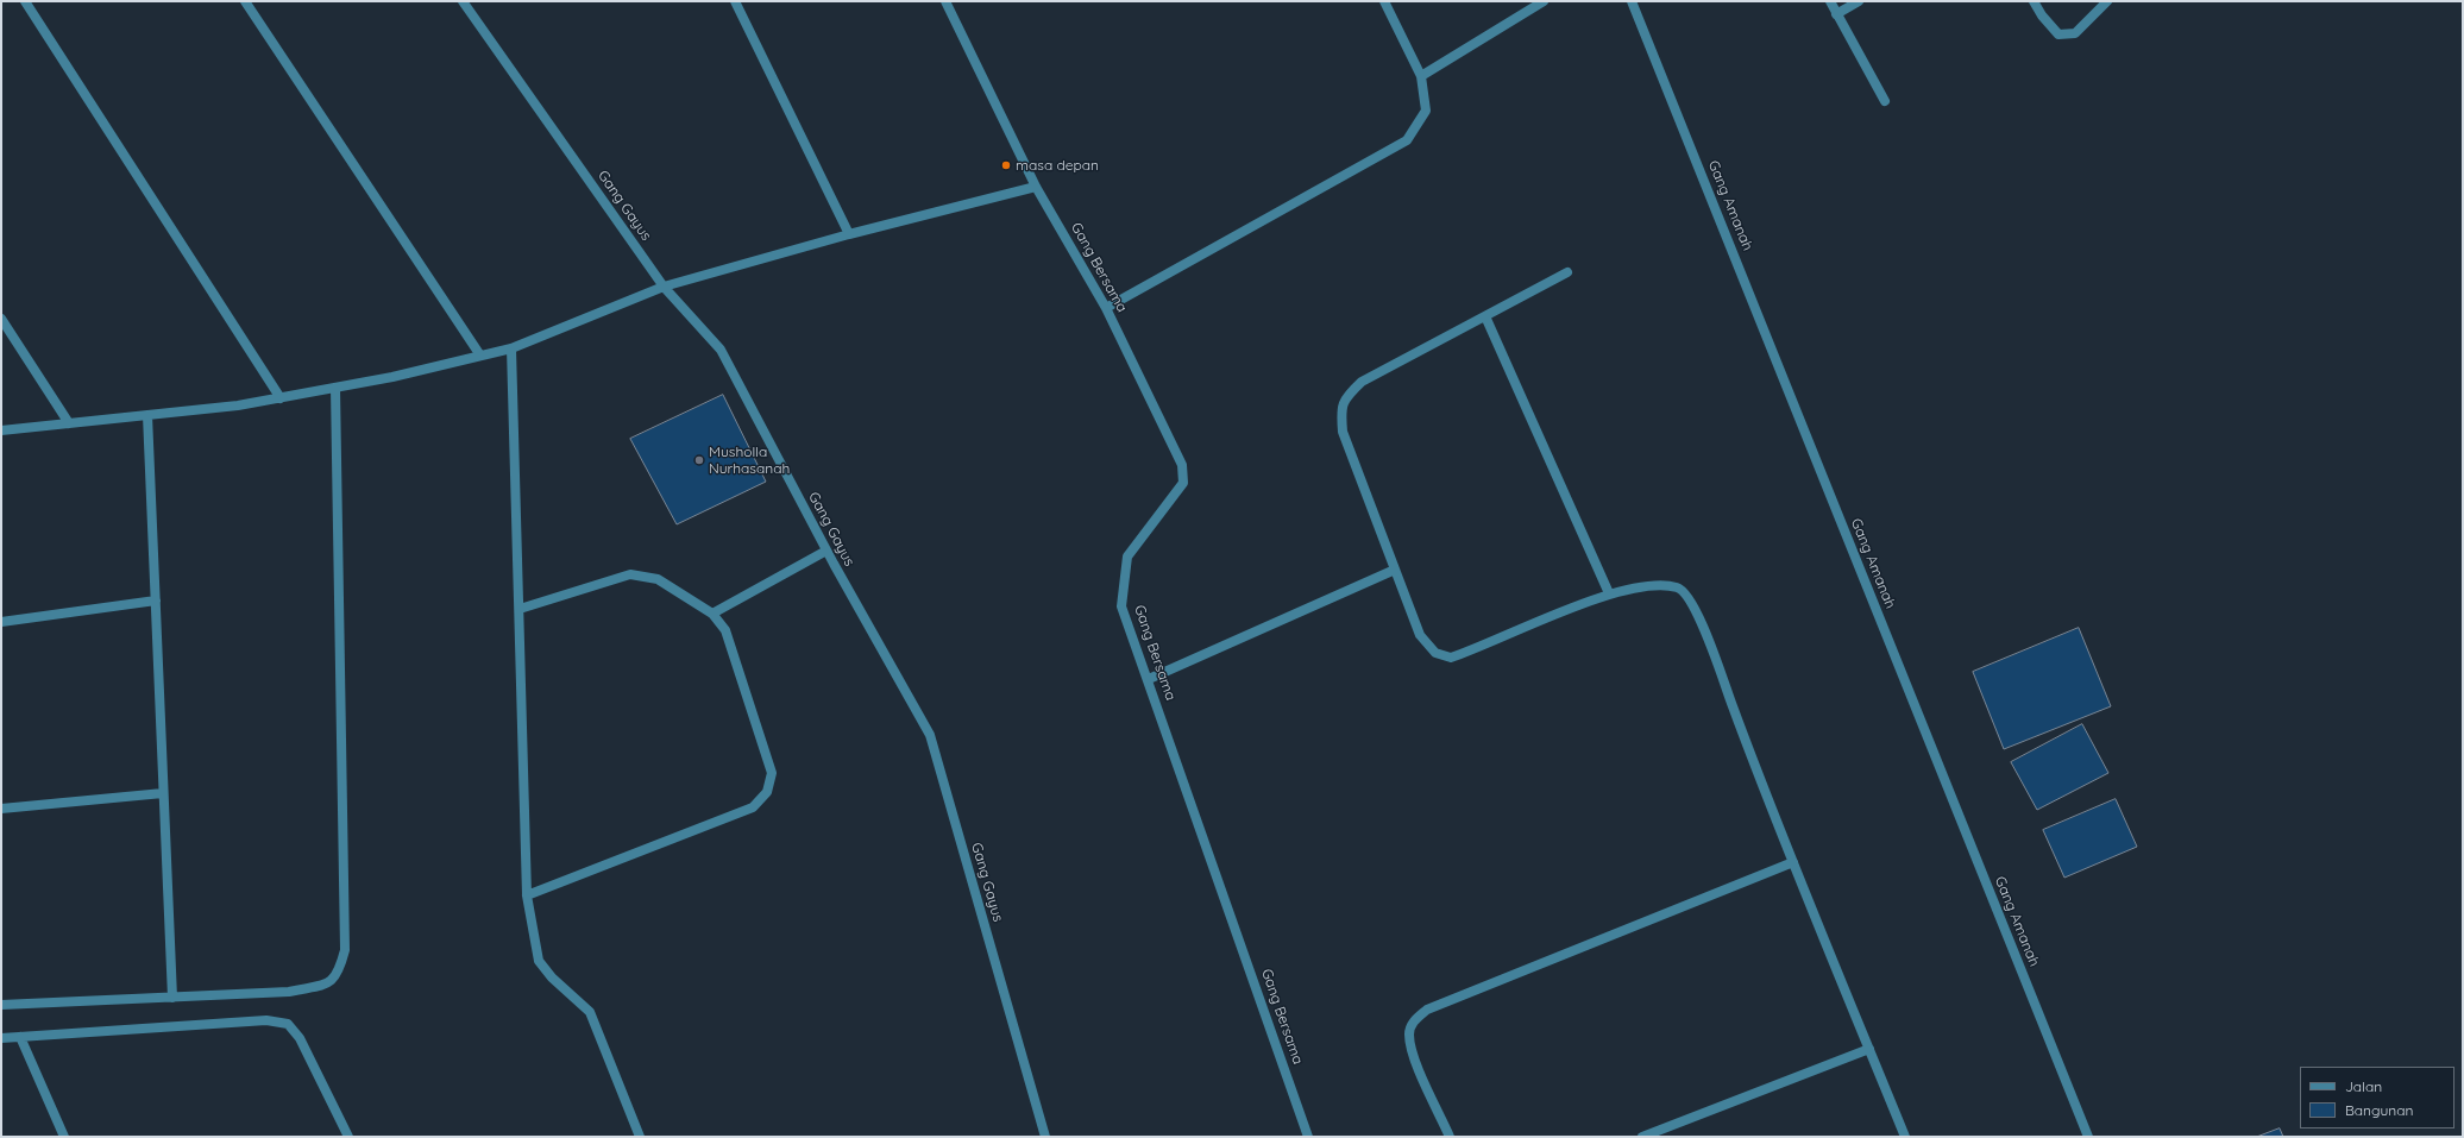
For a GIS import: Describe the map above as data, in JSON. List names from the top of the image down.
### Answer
{
  "streets": {
    "street": ["Gang Gayus", "Gang Amanah", "Gang Bersama"]
  },
  "places": ["masa depan", "Musholla Nurhasanah"],
  "legend": ["Jalan", "Bangunan"]
}
